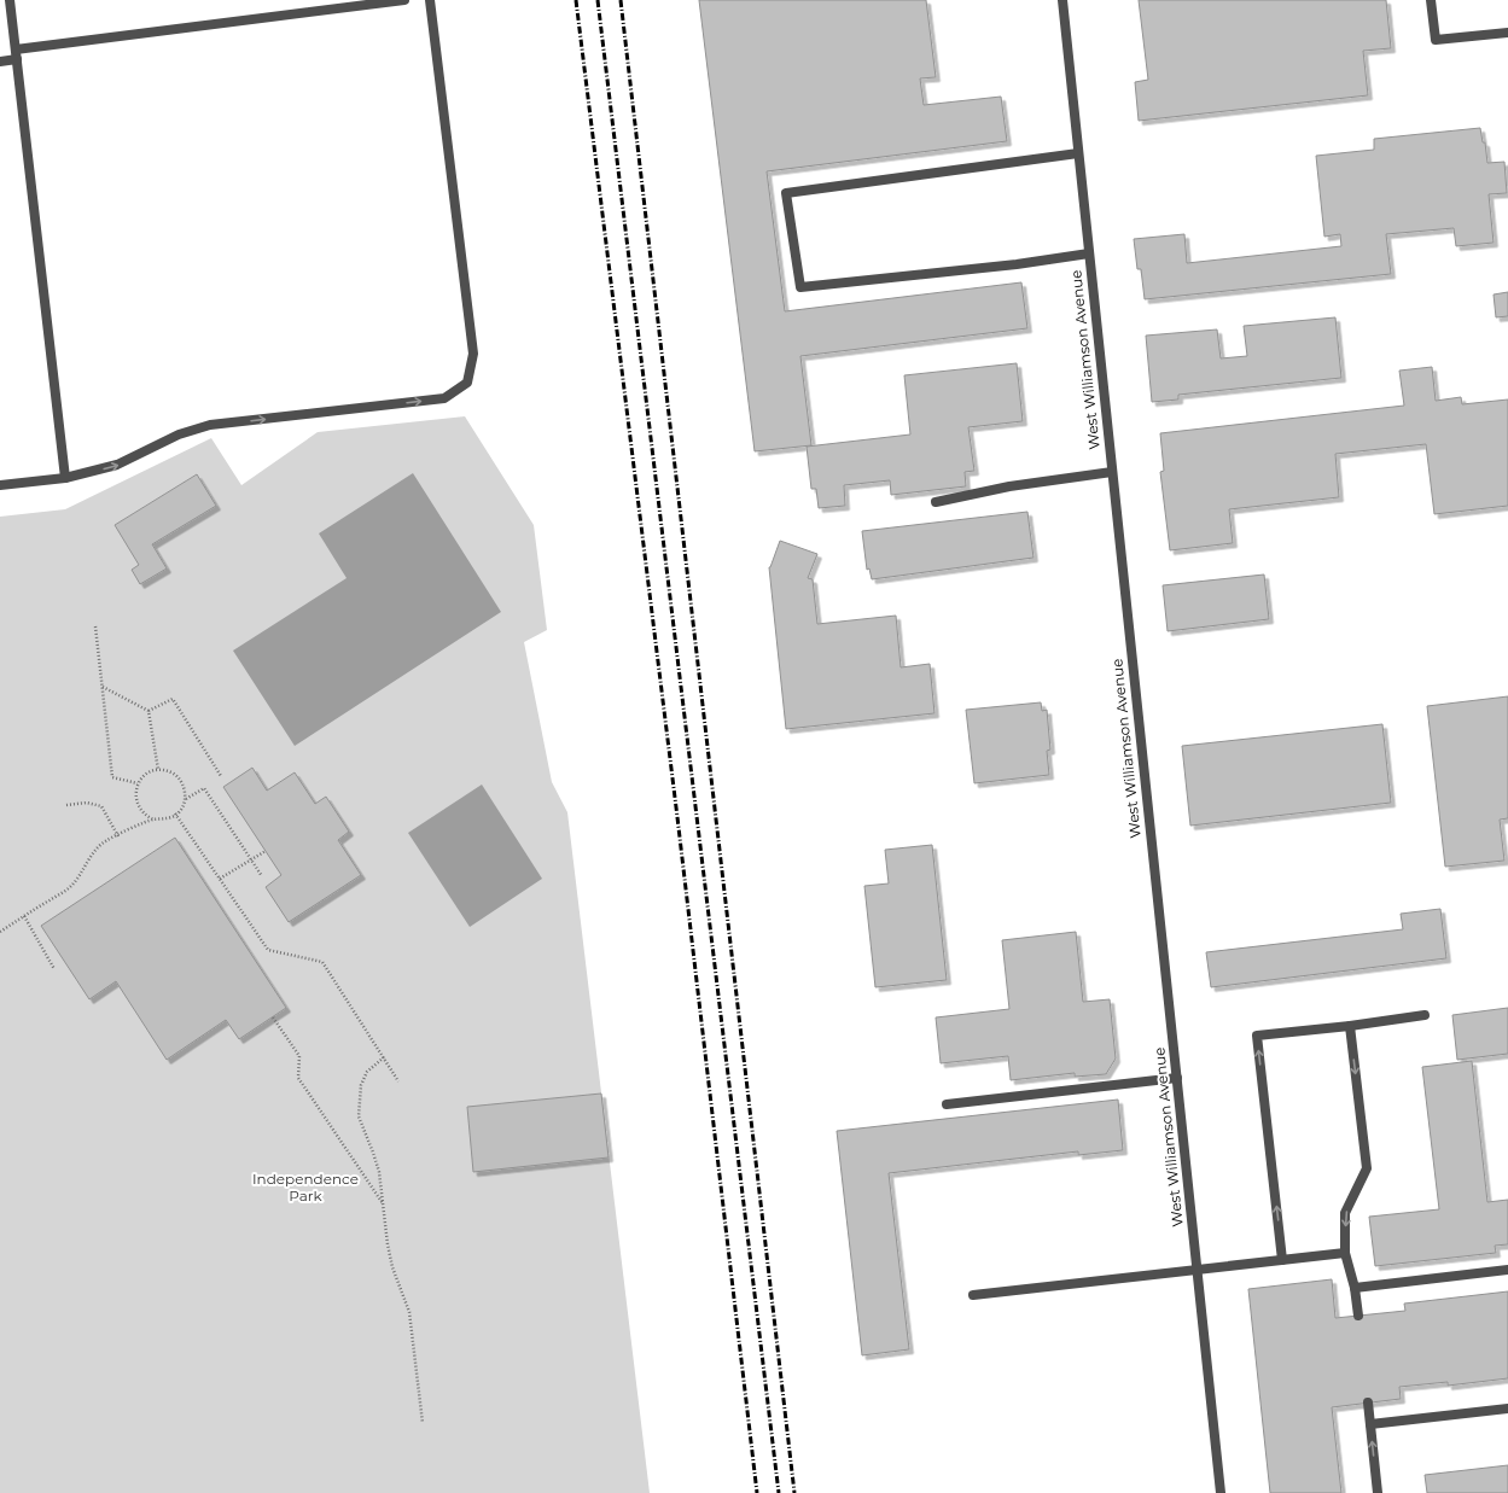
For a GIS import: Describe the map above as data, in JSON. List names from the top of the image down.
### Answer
{
  "streets": {
    "street": ["West Williamson Avenue"]
  },
  "parks": ["Independence Park"]
}
